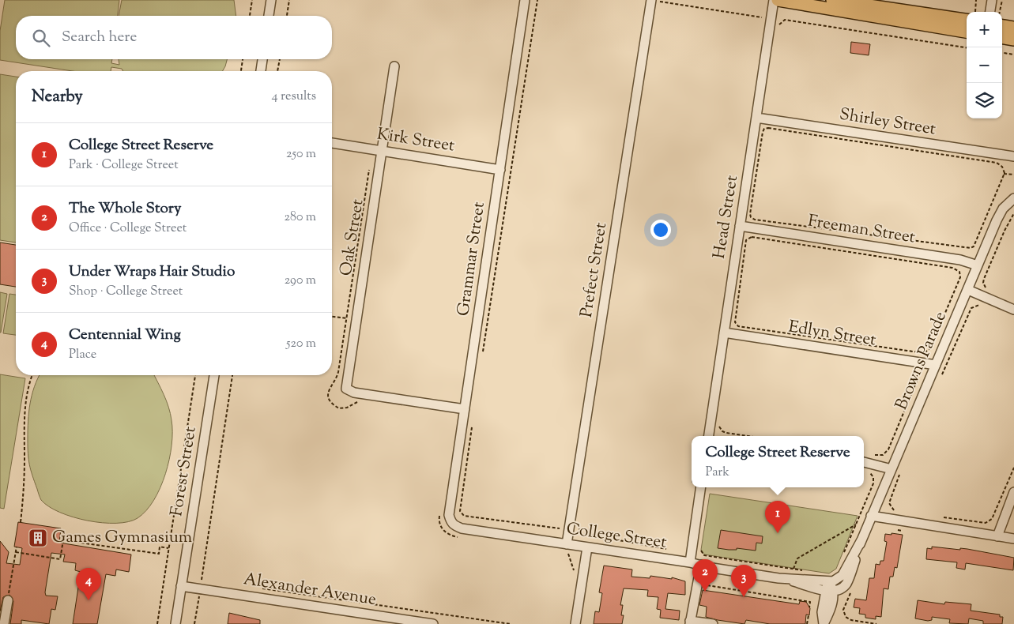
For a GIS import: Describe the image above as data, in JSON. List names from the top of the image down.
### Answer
{
  "streets": {
    "street": [
      "Shirley Street",
      "Kirk Street",
      "Head Street",
      "Freeman Street",
      "Oak Street",
      "Grammar Street",
      "Prefect Street",
      "Edlyn Street",
      "Browns Parade",
      "Forest Street",
      "College Street",
      "Alexander Avenue"
    ]
  },
  "crossings": [
    ["Shirley Street", "Head Street"],
    ["Kirk Street", "Oak Street"],
    ["Kirk Street", "Grammar Street"],
    ["Head Street", "Freeman Street"],
    ["Head Street", "Edlyn Street"],
    ["Freeman Street", "Browns Parade"],
    ["Oak Street", "Grammar Street"],
    ["Grammar Street", "College Street"],
    ["Prefect Street", "College Street"],
    ["Edlyn Street", "Browns Parade"],
    ["Browns Parade", "College Street"],
    ["Forest Street", "Alexander Avenue"]
  ],
  "places": {
    "building": ["Games Gymnasium"]
  },
  "page": {
    "map_buttons": ["+", "−"],
    "search": "Search here",
    "heading": ["Nearby", "4 results"],
    "list": [
      {
        "mark": "1",
        "name": "College Street Reserve",
        "note": "Park · College Street",
        "value": "250 m"
      },
      {
        "mark": "2",
        "name": "The Whole Story",
        "note": "Office · College Street",
        "value": "280 m"
      },
      {
        "mark": "3",
        "name": "Under Wraps Hair Studio",
        "note": "Shop · College Street",
        "value": "290 m"
      },
      {
        "mark": "4",
        "name": "Centennial Wing",
        "note": "Place",
        "value": "520 m"
      }
    ],
    "popup": ["College Street Reserve", "Park"],
    "pins": [
      "1",
      "2",
      "3",
      "4"
    ]
  }
}
